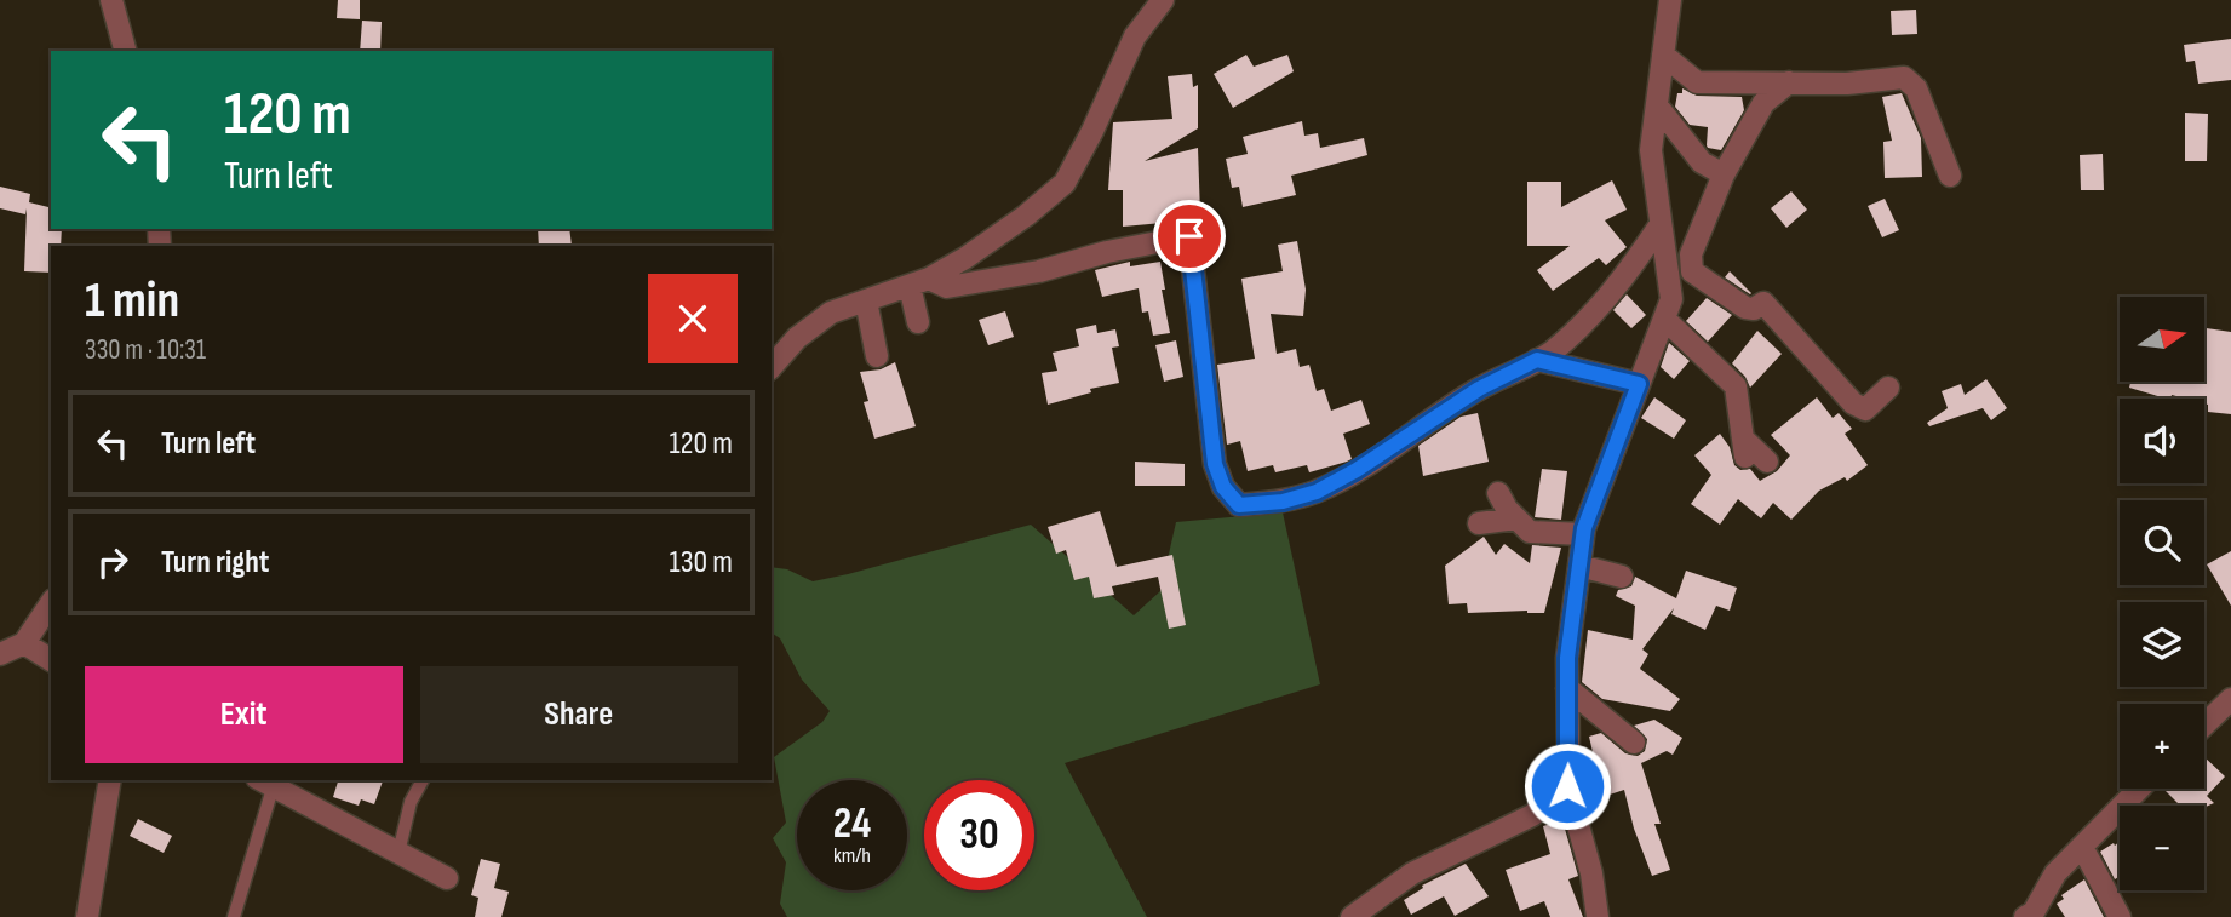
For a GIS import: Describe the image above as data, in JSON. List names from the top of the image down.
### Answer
{
  "north": "right",
  "page": {
    "turn": ["120 m", "Turn left"],
    "heading": ["1 min", "330 m · 10:31"],
    "map_buttons": ["+", "−"],
    "list": [
      {
        "name": "Turn left",
        "value": "120 m"
      },
      {
        "name": "Turn right",
        "value": "130 m"
      }
    ],
    "buttons": ["Exit", "Share"],
    "speed": "24 km/h",
    "limit": "30"
  }
}
